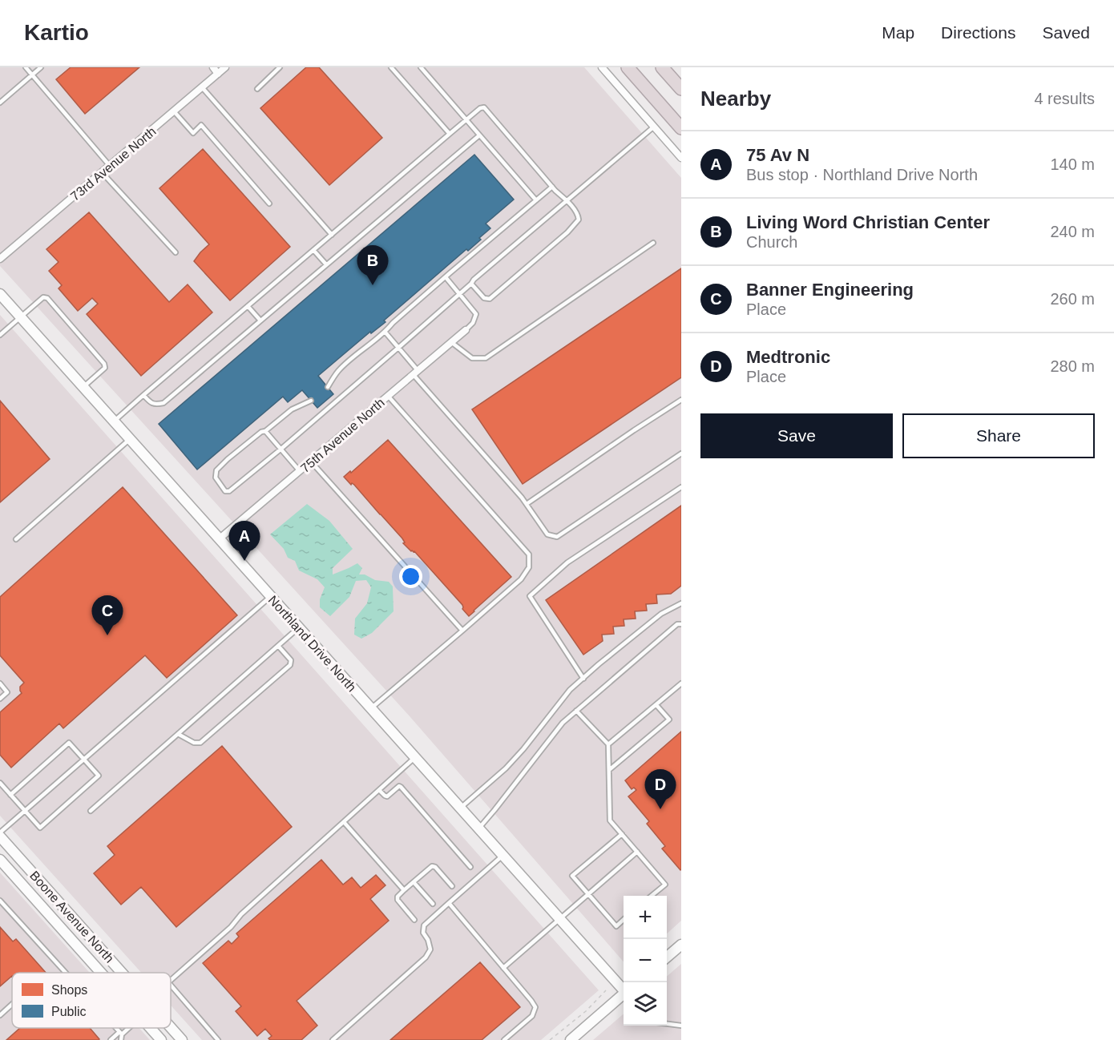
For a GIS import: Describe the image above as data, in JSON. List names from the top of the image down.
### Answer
{
  "streets": {
    "street": [
      "73rd Avenue North",
      "75th Avenue North",
      "Northland Drive North",
      "Boone Avenue North"
    ]
  },
  "crossings": [
    ["75th Avenue North", "Northland Drive North"]
  ],
  "legend": ["Shops", "Public"],
  "page": {
    "header": "Kartio",
    "nav": ["Map", "Directions", "Saved"],
    "heading": ["Nearby", "4 results"],
    "list": [
      {
        "mark": "A",
        "name": "75 Av N",
        "note": "Bus stop · Northland Drive North",
        "value": "140 m"
      },
      {
        "mark": "B",
        "name": "Living Word Christian Center",
        "note": "Church",
        "value": "240 m"
      },
      {
        "mark": "C",
        "name": "Banner Engineering",
        "note": "Place",
        "value": "260 m"
      },
      {
        "mark": "D",
        "name": "Medtronic",
        "note": "Place",
        "value": "280 m"
      }
    ],
    "pins": [
      "B",
      "A",
      "C",
      "D"
    ],
    "buttons": ["Save", "Share"],
    "map_buttons": ["+", "−"]
  }
}
